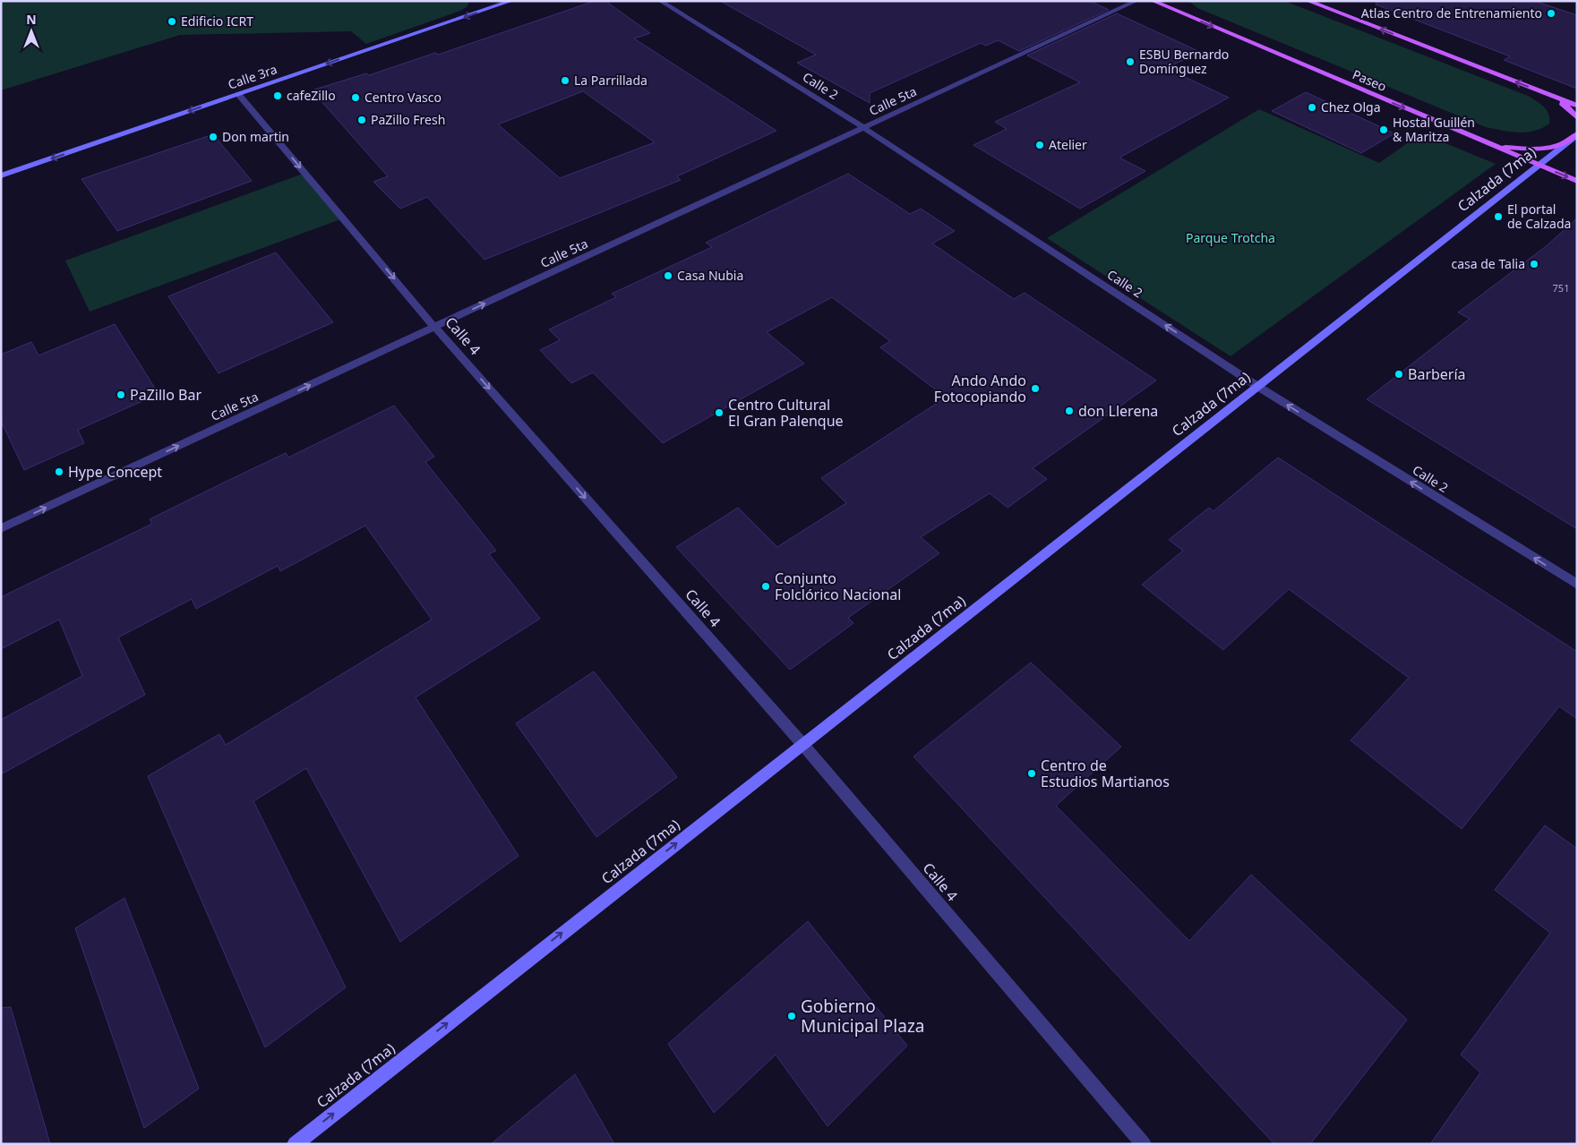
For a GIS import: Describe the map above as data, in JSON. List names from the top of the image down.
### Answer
{
  "streets": {
    "main road": ["Calle 3ra", "Paseo", "Calzada (7ma)"],
    "street": ["Calle 2", "Calle 5ta", "Calle 4"]
  },
  "crossings": [
    ["Calle 3ra", "Calle 4"],
    ["Paseo", "Calzada (7ma)"],
    ["Calle 2", "Calle 5ta"],
    ["Calle 2", "Calzada (7ma)"],
    ["Calle 5ta", "Calle 4"],
    ["Calzada (7ma)", "Calle 4"]
  ],
  "one_way": [
    "Calle 3ra",
    "Calle 2",
    "Calle 5ta",
    "Calzada (7ma)",
    "Calle 4"
  ],
  "parks": ["Parque Trotcha"],
  "places": [
    "Atlas Centro de Entrenamiento",
    "Edificio ICRT",
    "ESBU Bernardo Domínguez",
    "La Parrillada",
    "cafeZillo",
    "Centro Vasco",
    "Chez Olga",
    "PaZillo Fresh",
    "Hostal Guillén & Maritza",
    "Don martin",
    "Atelier",
    "El portal de Calzada",
    "casa de Talia",
    "Casa Nubia",
    "Barbería",
    "Ando Ando Fotocopiando",
    "PaZillo Bar",
    "don Llerena",
    "Centro Cultural El Gran Palenque",
    "Hype Concept",
    "Conjunto Folclórico Nacional",
    "Centro de Estudios Martianos",
    "Gobierno Municipal Plaza"
  ],
  "house_numbers": ["751"],
  "north": "top"
}
